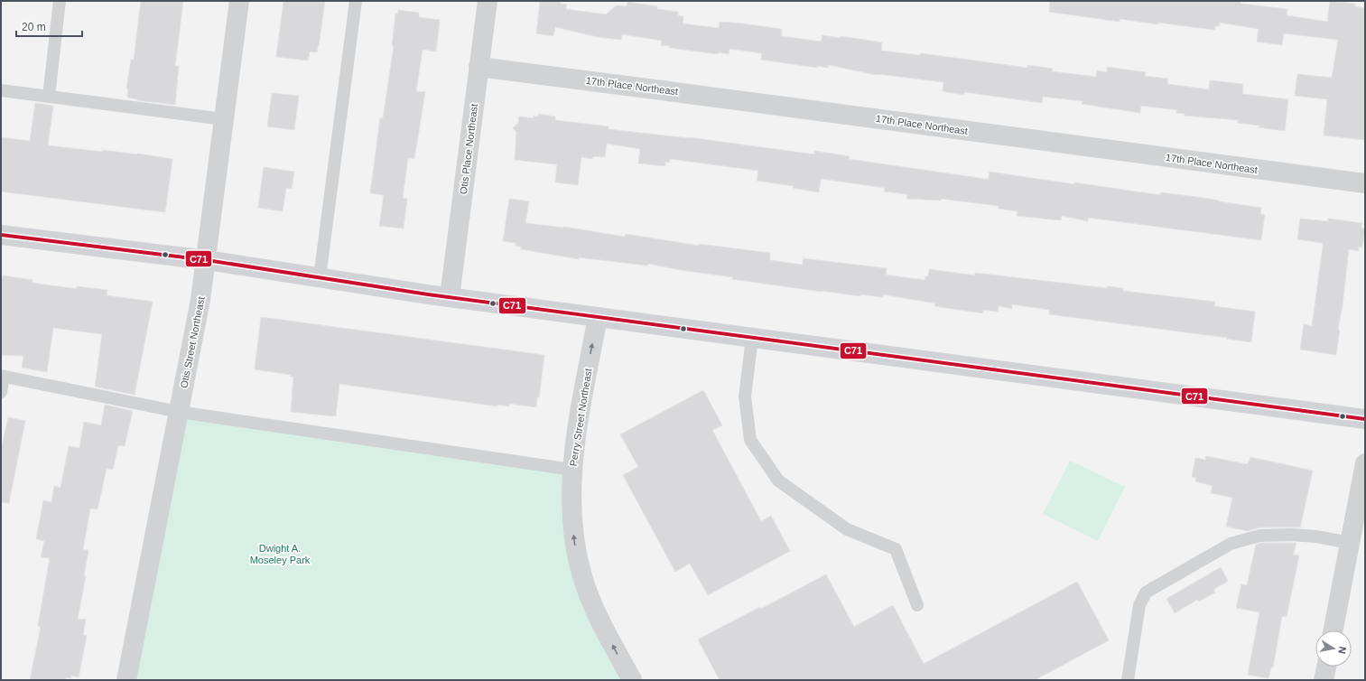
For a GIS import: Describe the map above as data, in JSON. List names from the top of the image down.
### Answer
{
  "streets": {
    "street": [
      "17th Place Northeast",
      "Otis Place Northeast",
      "Otis Street Northeast",
      "Perry Street Northeast"
    ]
  },
  "crossings": [
    ["17th Place Northeast", "Otis Place Northeast"]
  ],
  "one_way": ["Perry Street Northeast"],
  "parks": ["Dwight A. Moseley Park"],
  "lines": ["transit line C71"],
  "scale_bar": "20 m",
  "north": "right"
}
